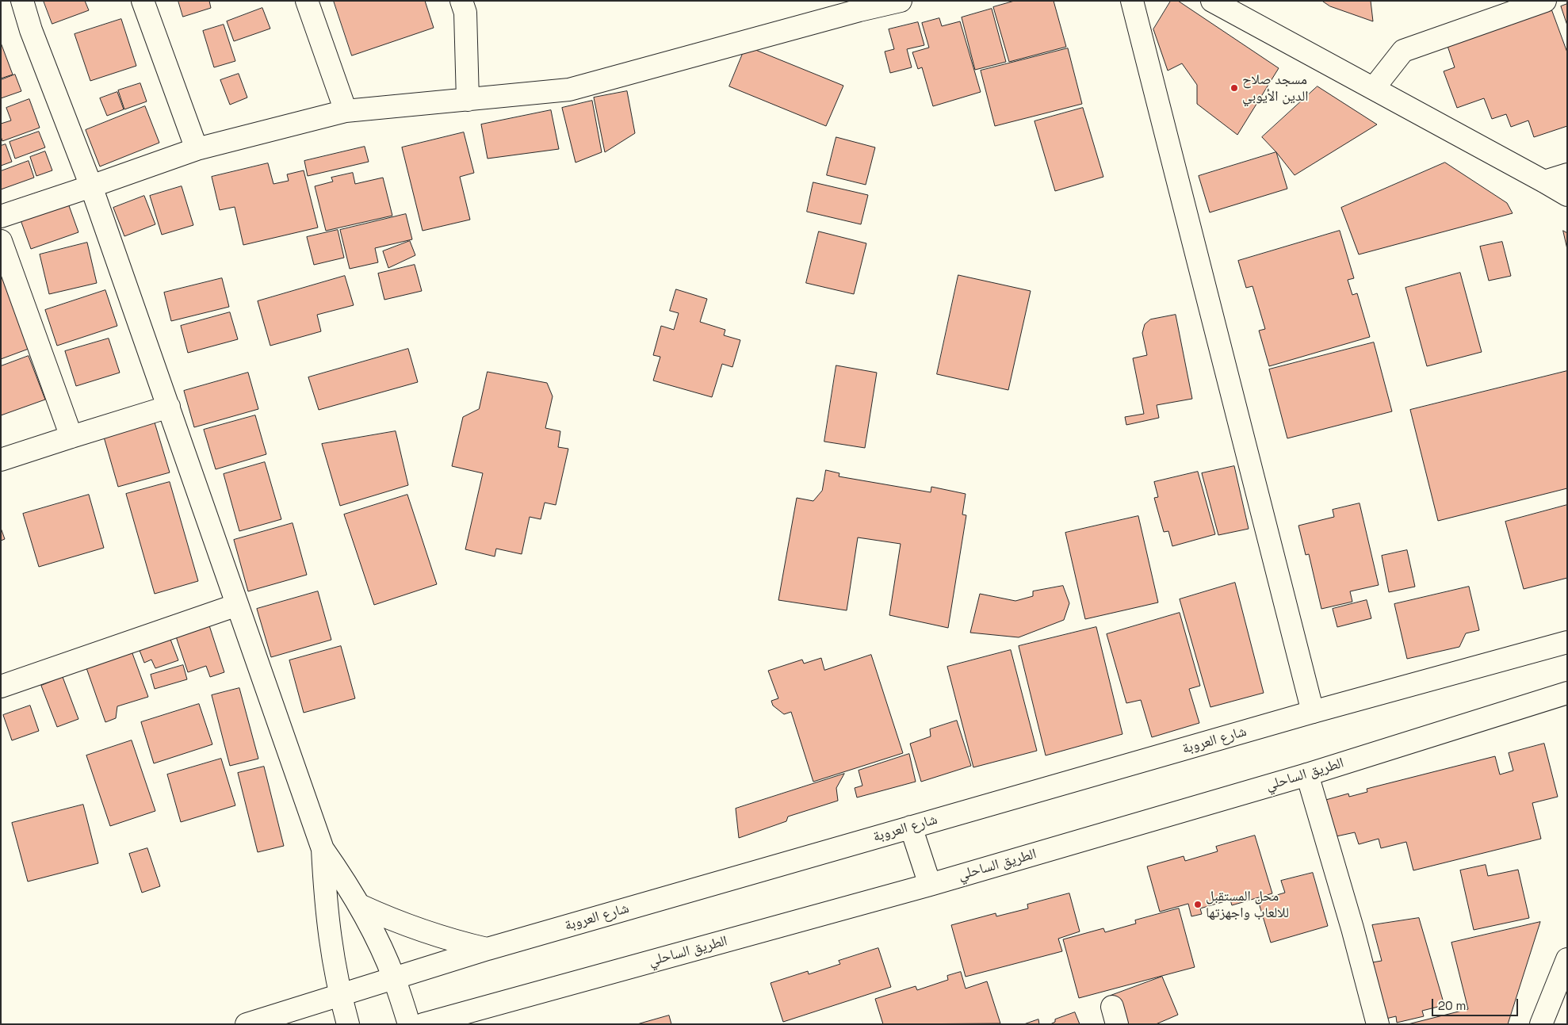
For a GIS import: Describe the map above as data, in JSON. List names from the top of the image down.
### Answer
{
  "streets": {
    "main road": ["شارع العروبة", "الطريق الساحلي"]
  },
  "places": ["مسجد صلاح الدين الأيوبي", "محل المستقبل للالعاب واجهزتها"],
  "scale_bar": "20 m"
}
